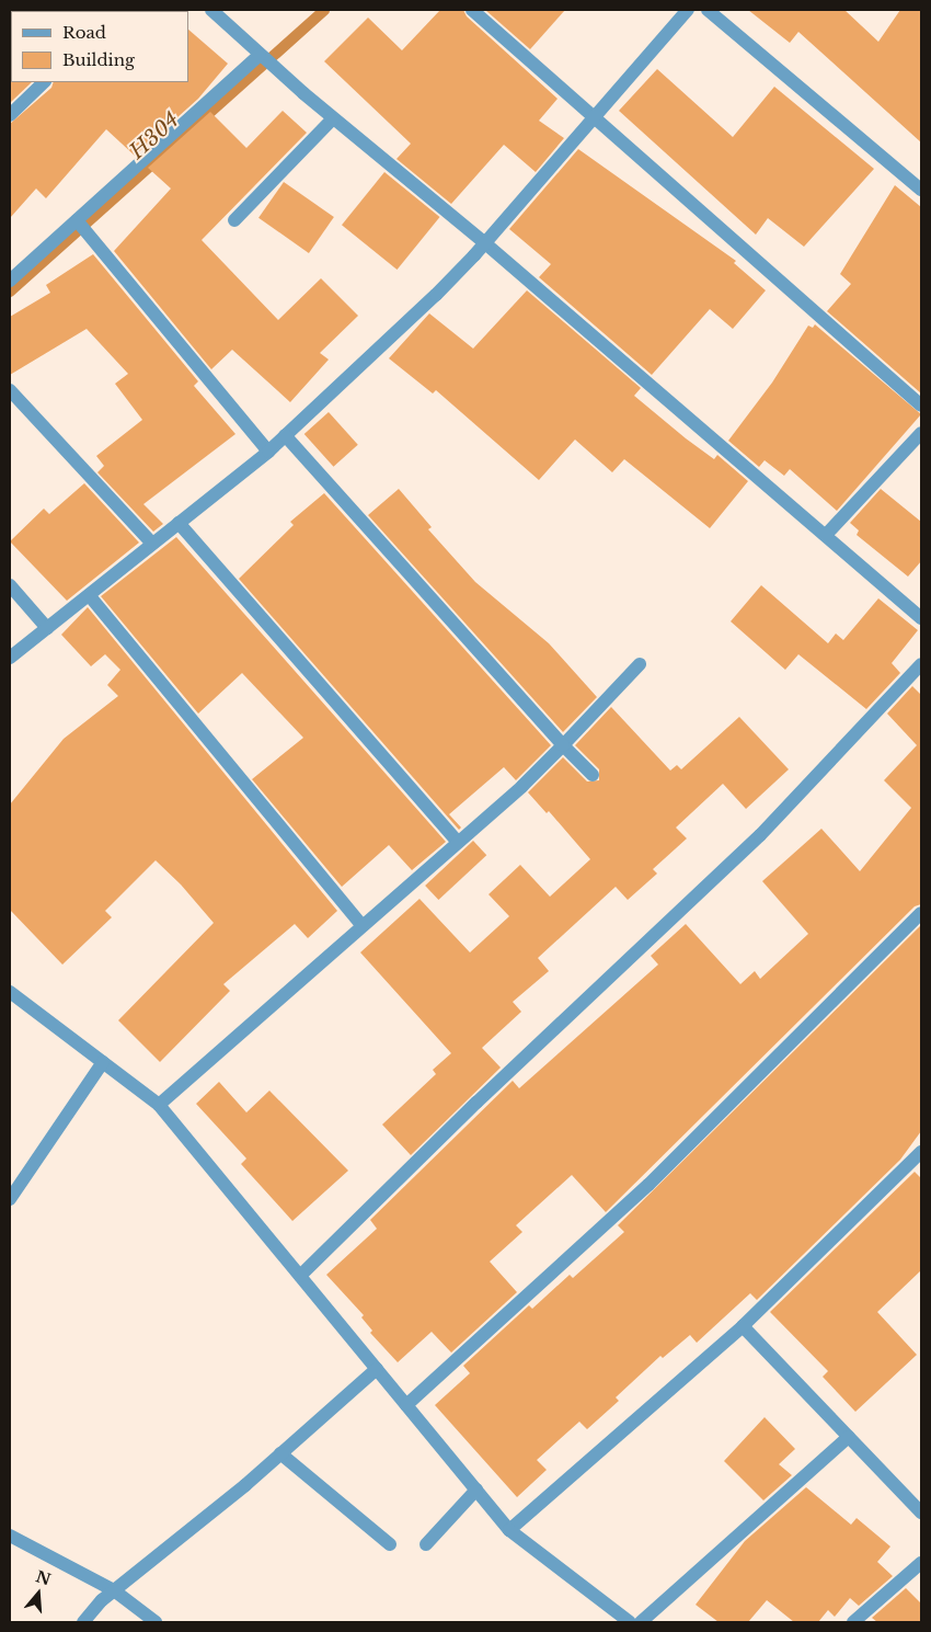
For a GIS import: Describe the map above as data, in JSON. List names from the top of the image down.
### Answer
{
  "water": ["H304"],
  "legend": ["Road", "Building"],
  "north": "top"
}
